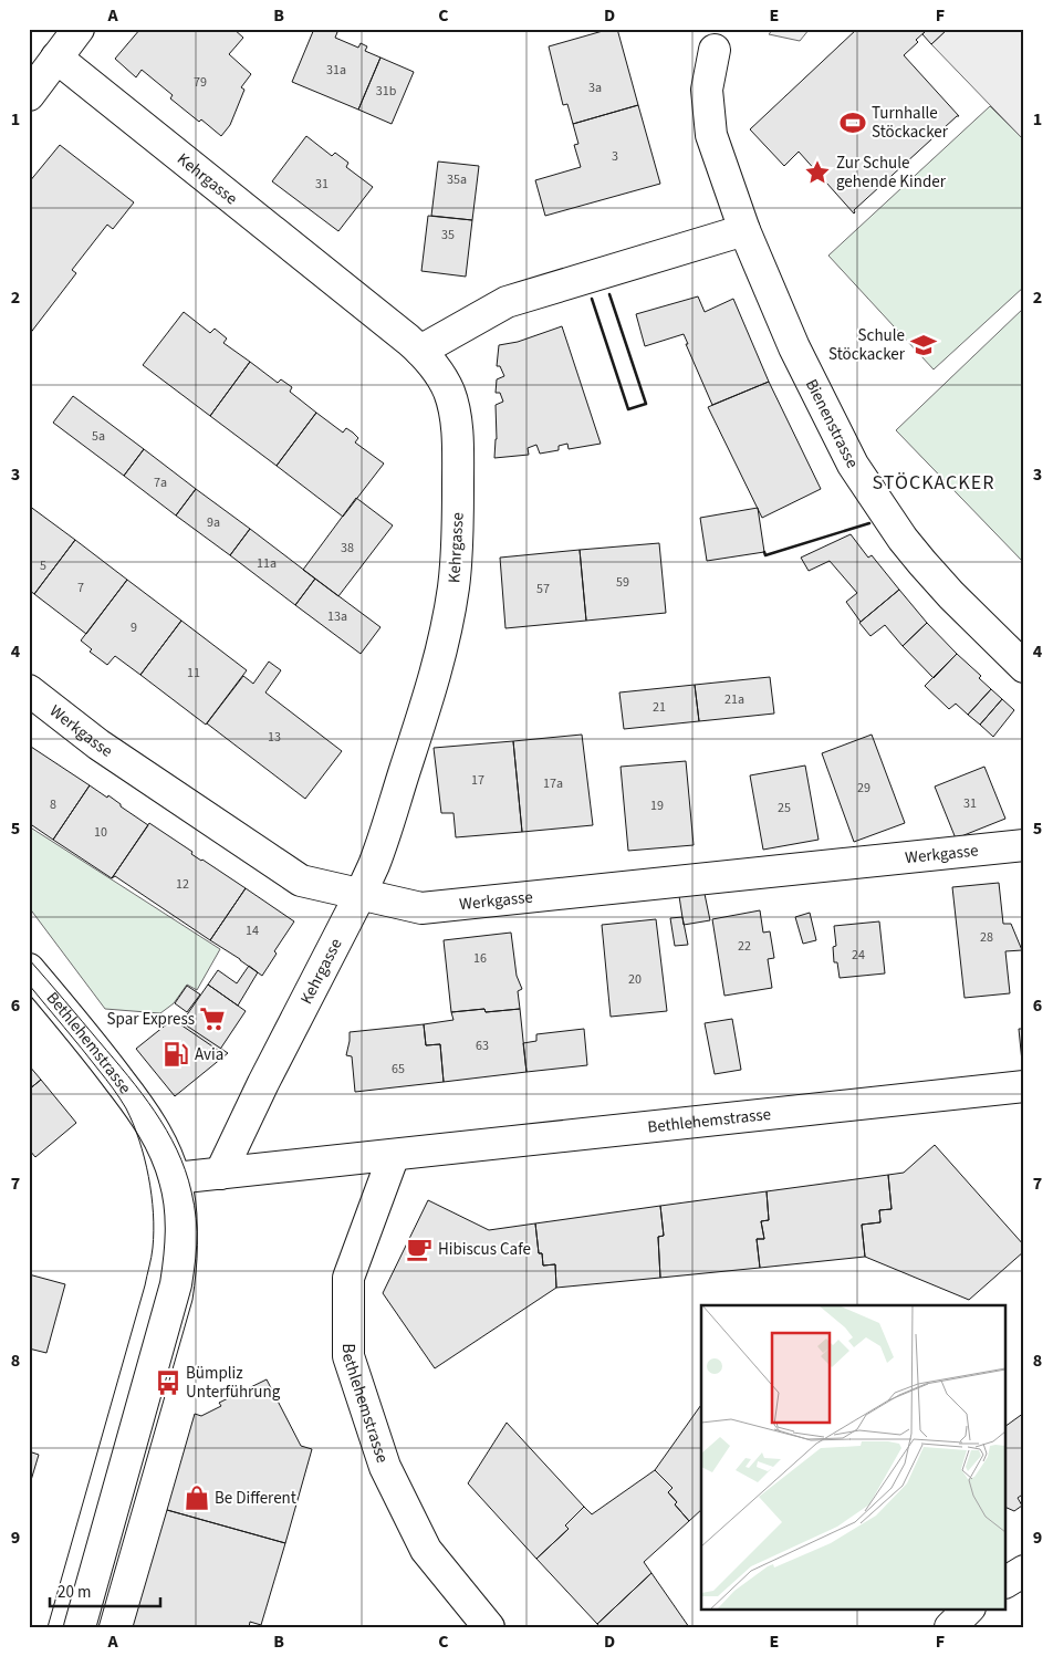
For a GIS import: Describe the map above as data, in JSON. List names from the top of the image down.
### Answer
{
  "streets": {
    "street": [
      "Kehrgasse",
      "Bienenstrasse",
      "Werkgasse",
      "Bethlehemstrasse"
    ]
  },
  "crossings": [
    ["Kehrgasse", "Werkgasse"],
    ["Kehrgasse", "Bethlehemstrasse"]
  ],
  "districts": ["STÖCKACKER"],
  "places": {
    "sports": ["Turnhalle Stöckacker"],
    "place": ["Zur Schule gehende Kinder"],
    "school or university": ["Schule Stöckacker"],
    "supermarket": ["Spar Express"],
    "fuel station": ["Avia"],
    "cafe": ["Hibiscus Cafe"],
    "bus stop": ["Bümpliz Unterführung"],
    "shop": ["Be Different"]
  },
  "house_numbers": [
    "31a",
    "79",
    "3a",
    "31b",
    "3",
    "35a",
    "31",
    "35",
    "5a",
    "7a",
    "9a",
    "38",
    "11a",
    "5",
    "59",
    "7",
    "57",
    "13a",
    "9",
    "11",
    "21a",
    "21",
    "13",
    "17",
    "17a",
    "29",
    "31",
    "8",
    "19",
    "25",
    "10",
    "12",
    "14",
    "28",
    "22",
    "24",
    "16",
    "20",
    "63",
    "65"
  ],
  "scale_bar": "20 m",
  "grid": {
    "columns": [
      "A",
      "B",
      "C",
      "D",
      "E",
      "F"
    ],
    "rows": [
      "1",
      "2",
      "3",
      "4",
      "5",
      "6",
      "7",
      "8",
      "9"
    ]
  }
}
